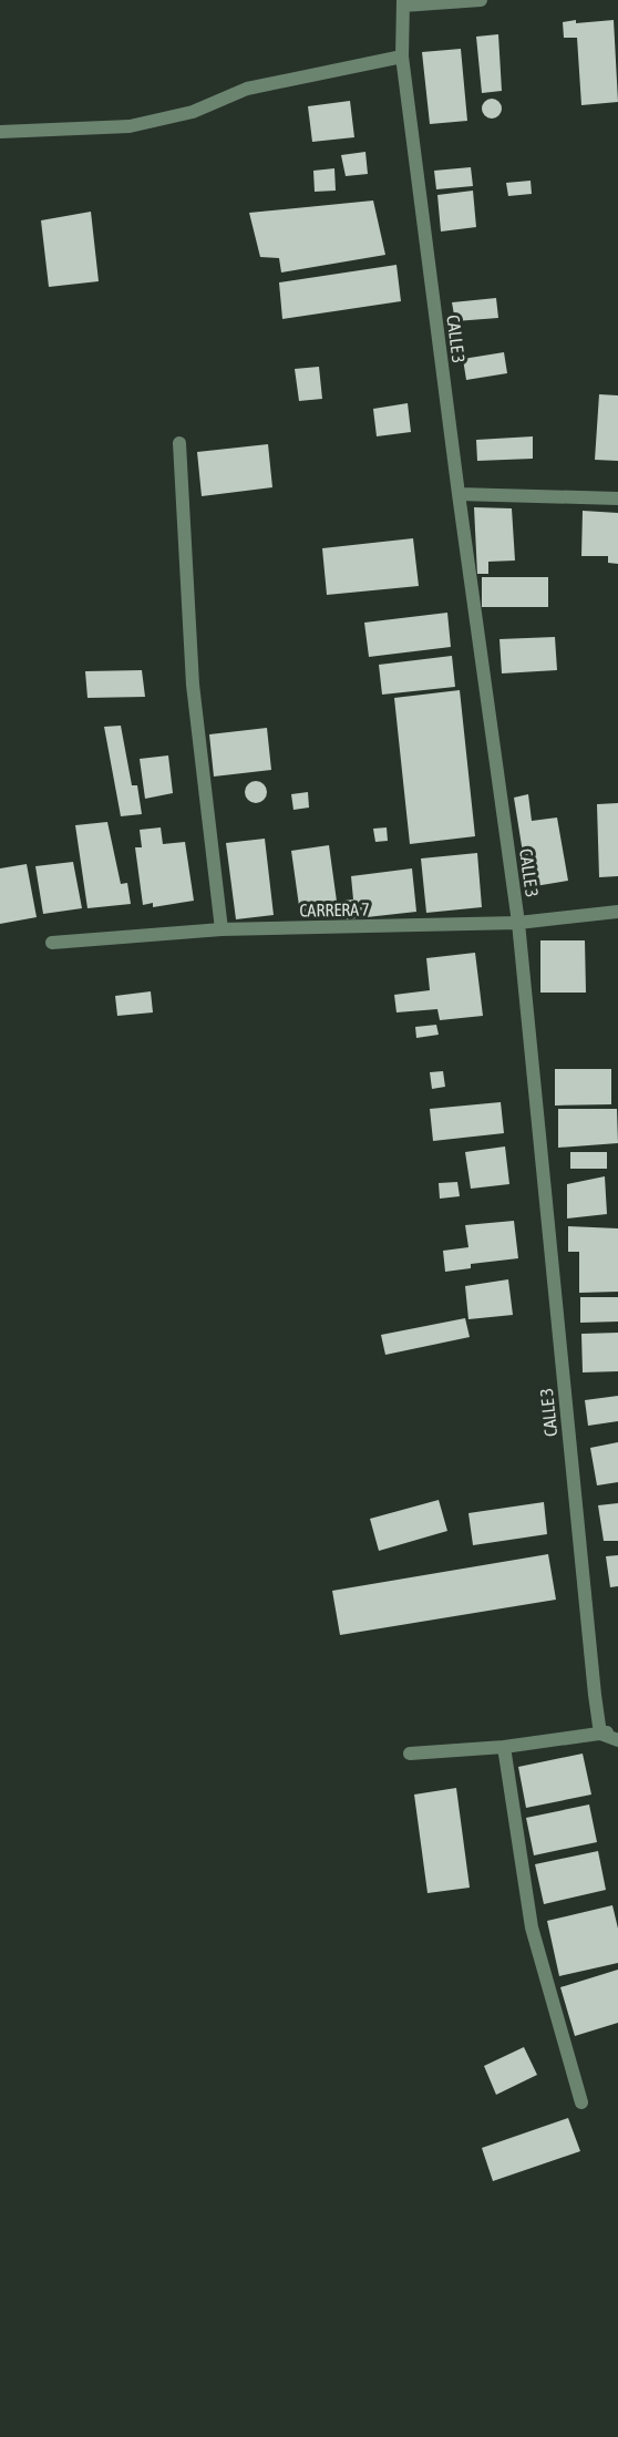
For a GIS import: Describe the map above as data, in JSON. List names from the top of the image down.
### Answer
{
  "streets": {
    "street": ["CALLE 3", "CARRERA 7"]
  },
  "crossings": [
    ["CALLE 3", "CARRERA 7"]
  ]
}
